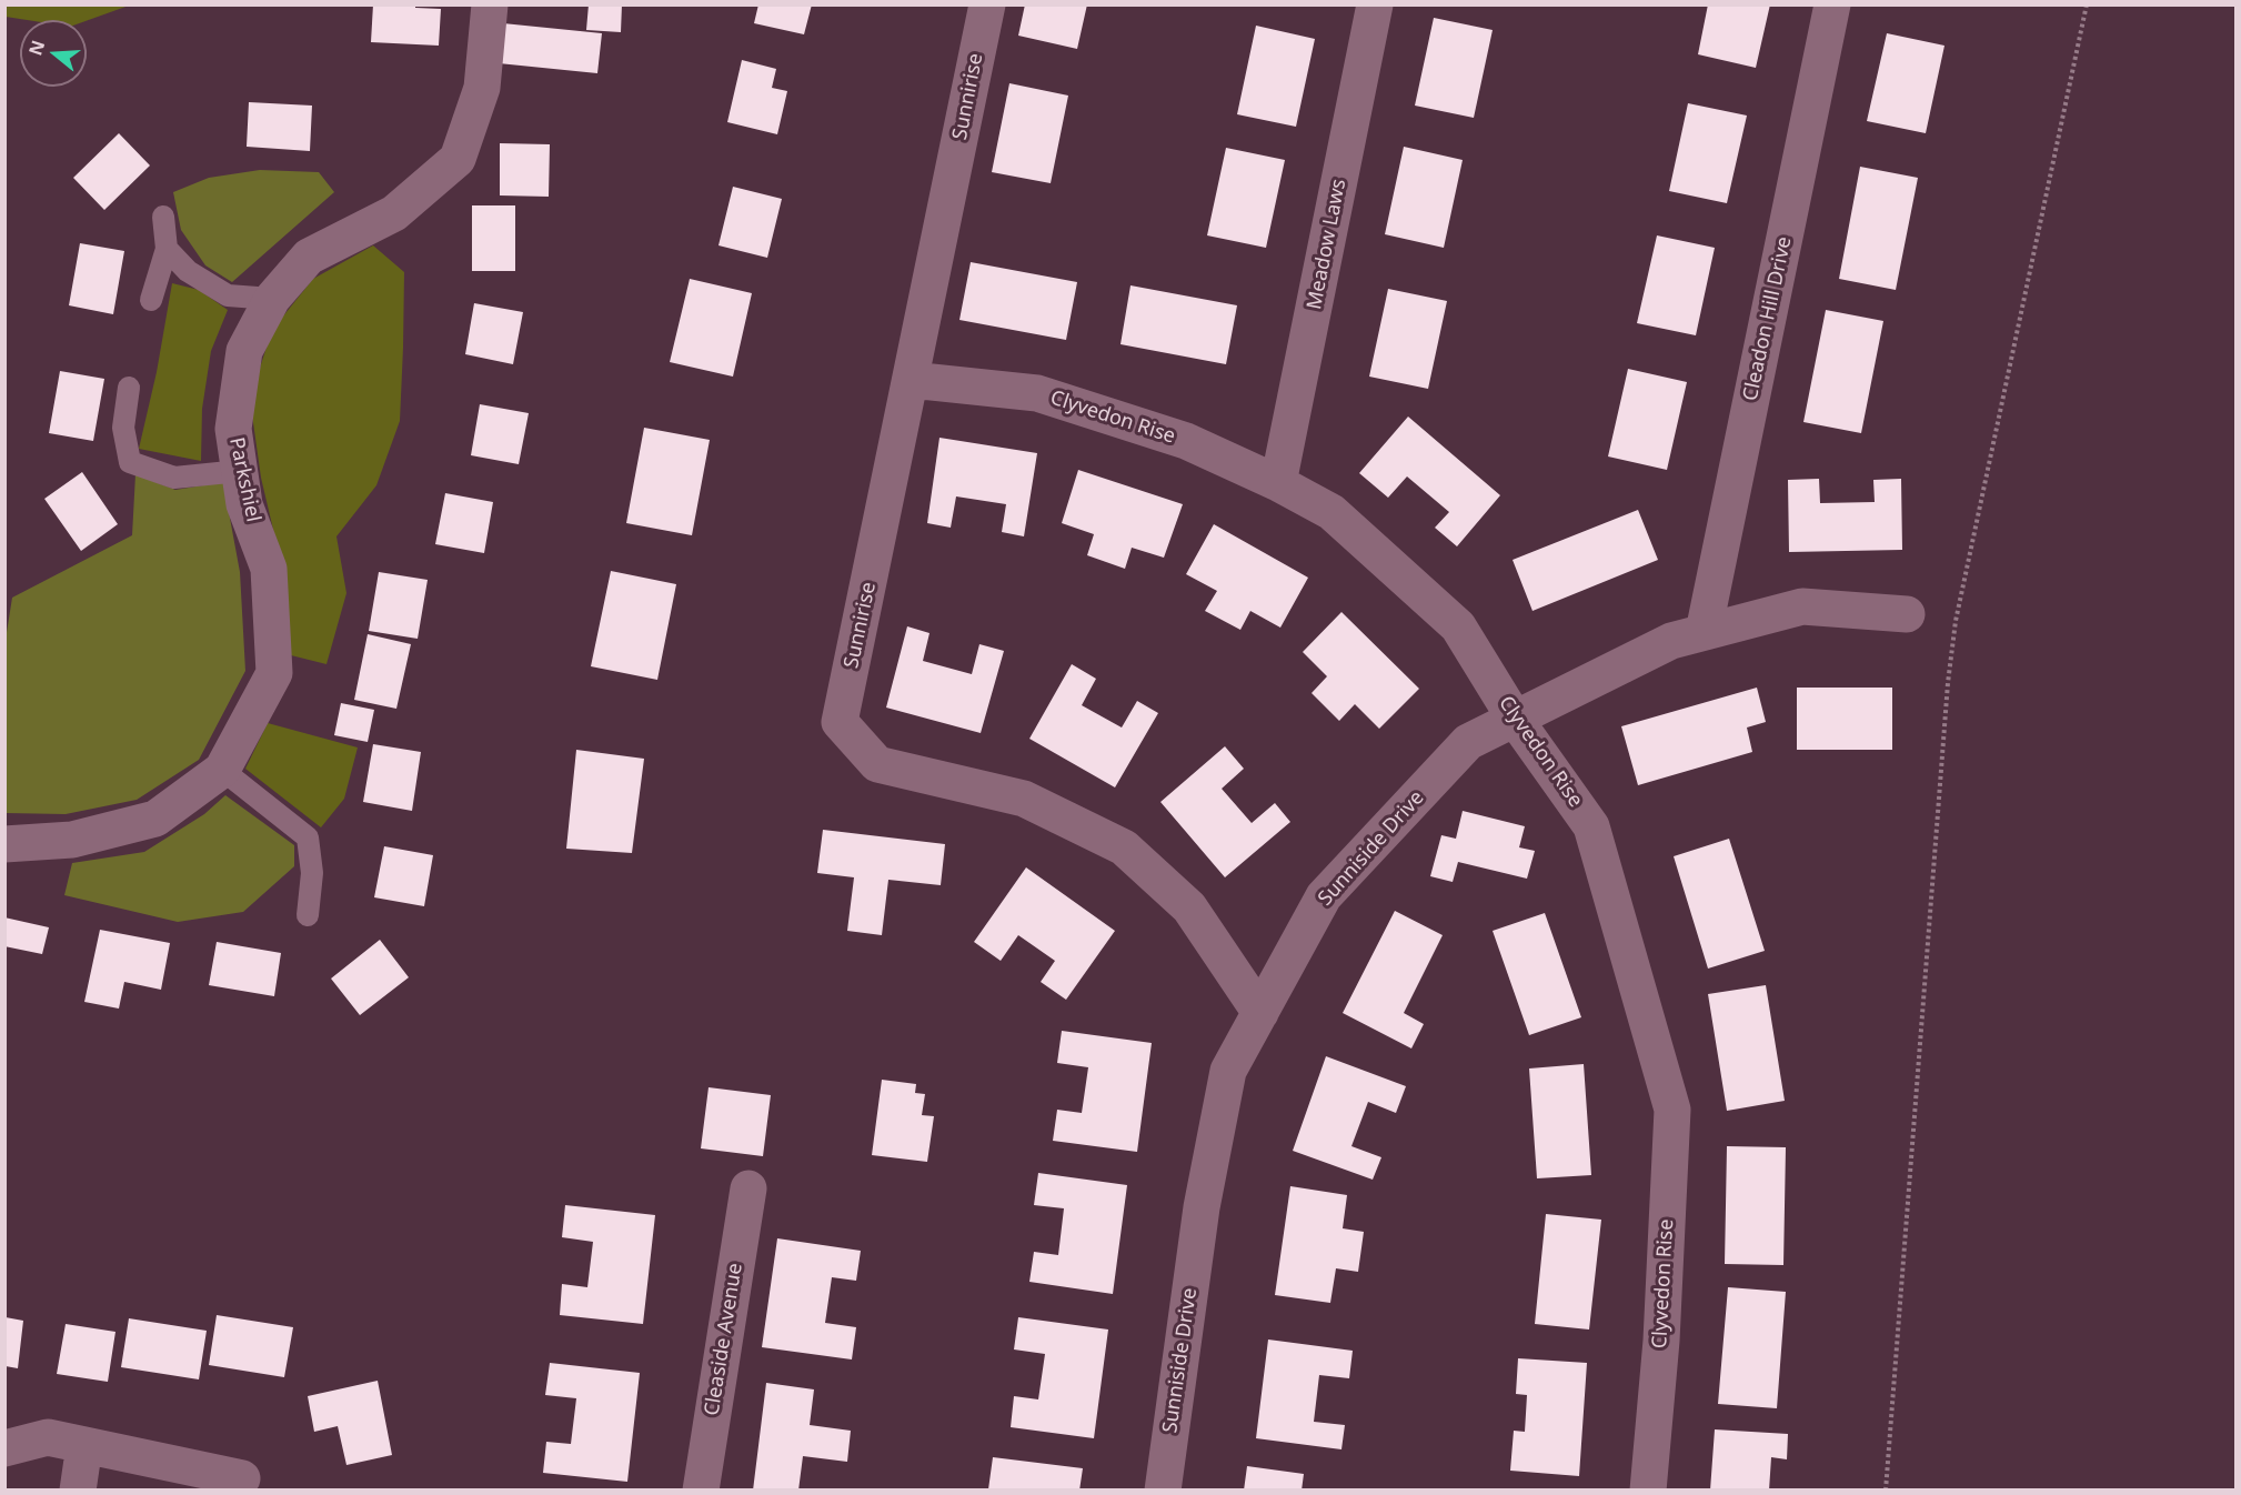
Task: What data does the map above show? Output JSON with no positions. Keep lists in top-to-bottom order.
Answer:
{
  "streets": {
    "street": [
      "Sunnirise",
      "Meadow Laws",
      "Cleadon Hill Drive",
      "Clyvedon Rise",
      "Parkshiel",
      "Sunniside Drive",
      "Cleaside Avenue"
    ]
  },
  "crossings": [
    ["Sunnirise", "Clyvedon Rise"],
    ["Sunnirise", "Sunniside Drive"],
    ["Meadow Laws", "Clyvedon Rise"],
    ["Cleadon Hill Drive", "Sunniside Drive"],
    ["Clyvedon Rise", "Sunniside Drive"]
  ],
  "north": "left"
}
